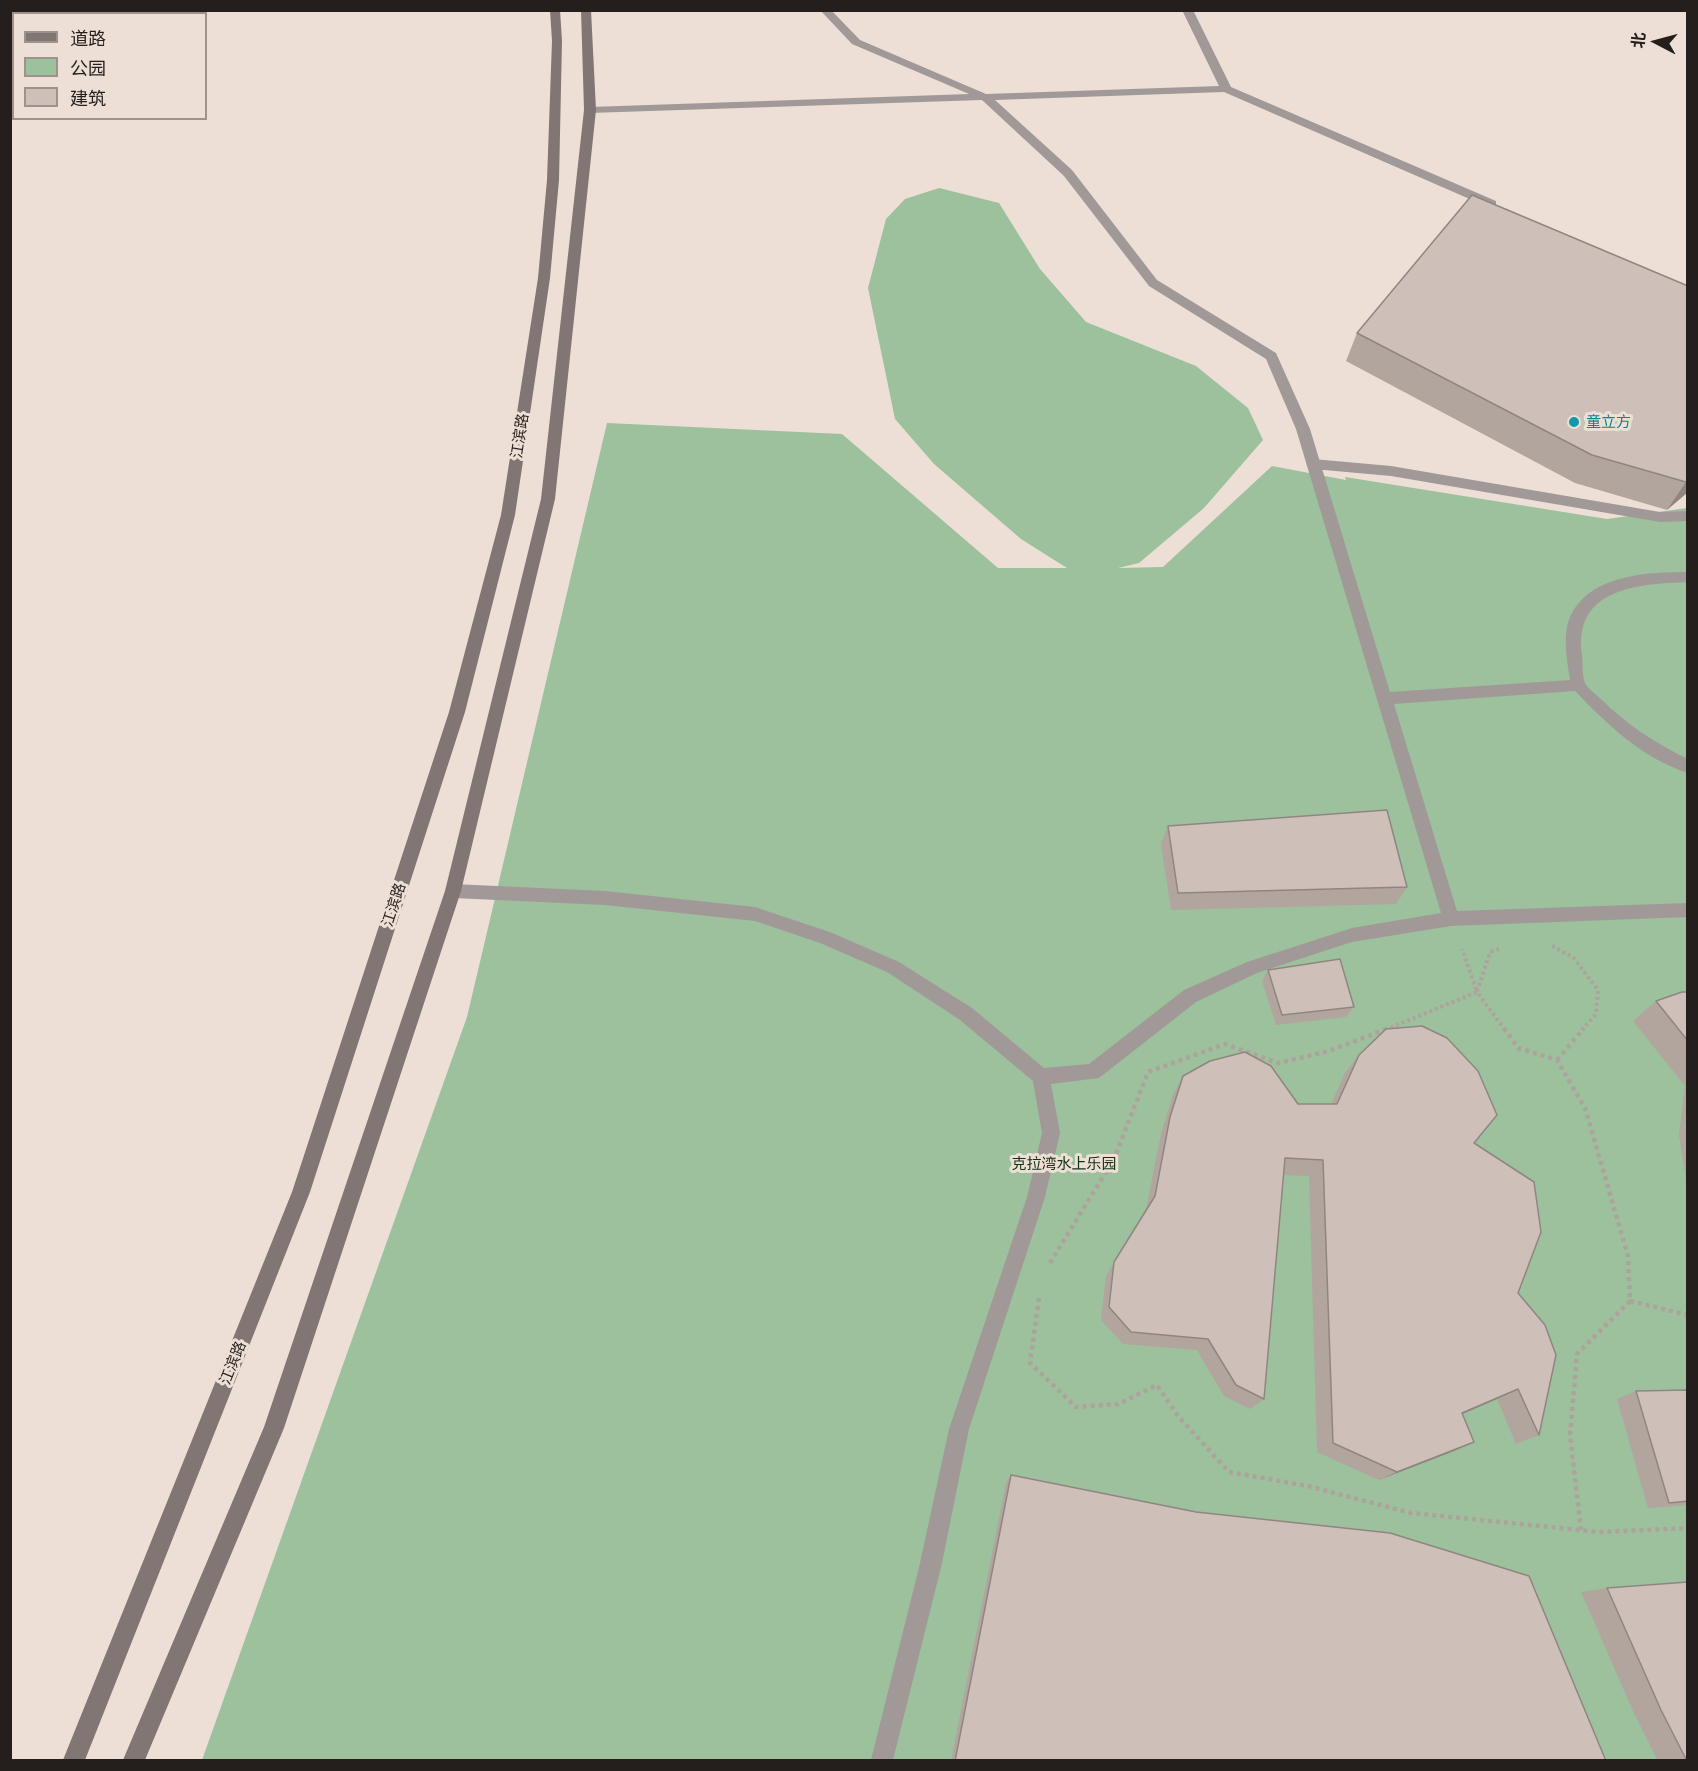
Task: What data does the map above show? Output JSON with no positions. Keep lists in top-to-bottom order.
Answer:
{
  "streets": {
    "main road": ["江滨路"]
  },
  "parks": ["克拉湾水上乐园"],
  "places": ["童立方"],
  "legend": ["道路", "公园", "建筑"],
  "north": "left"
}
